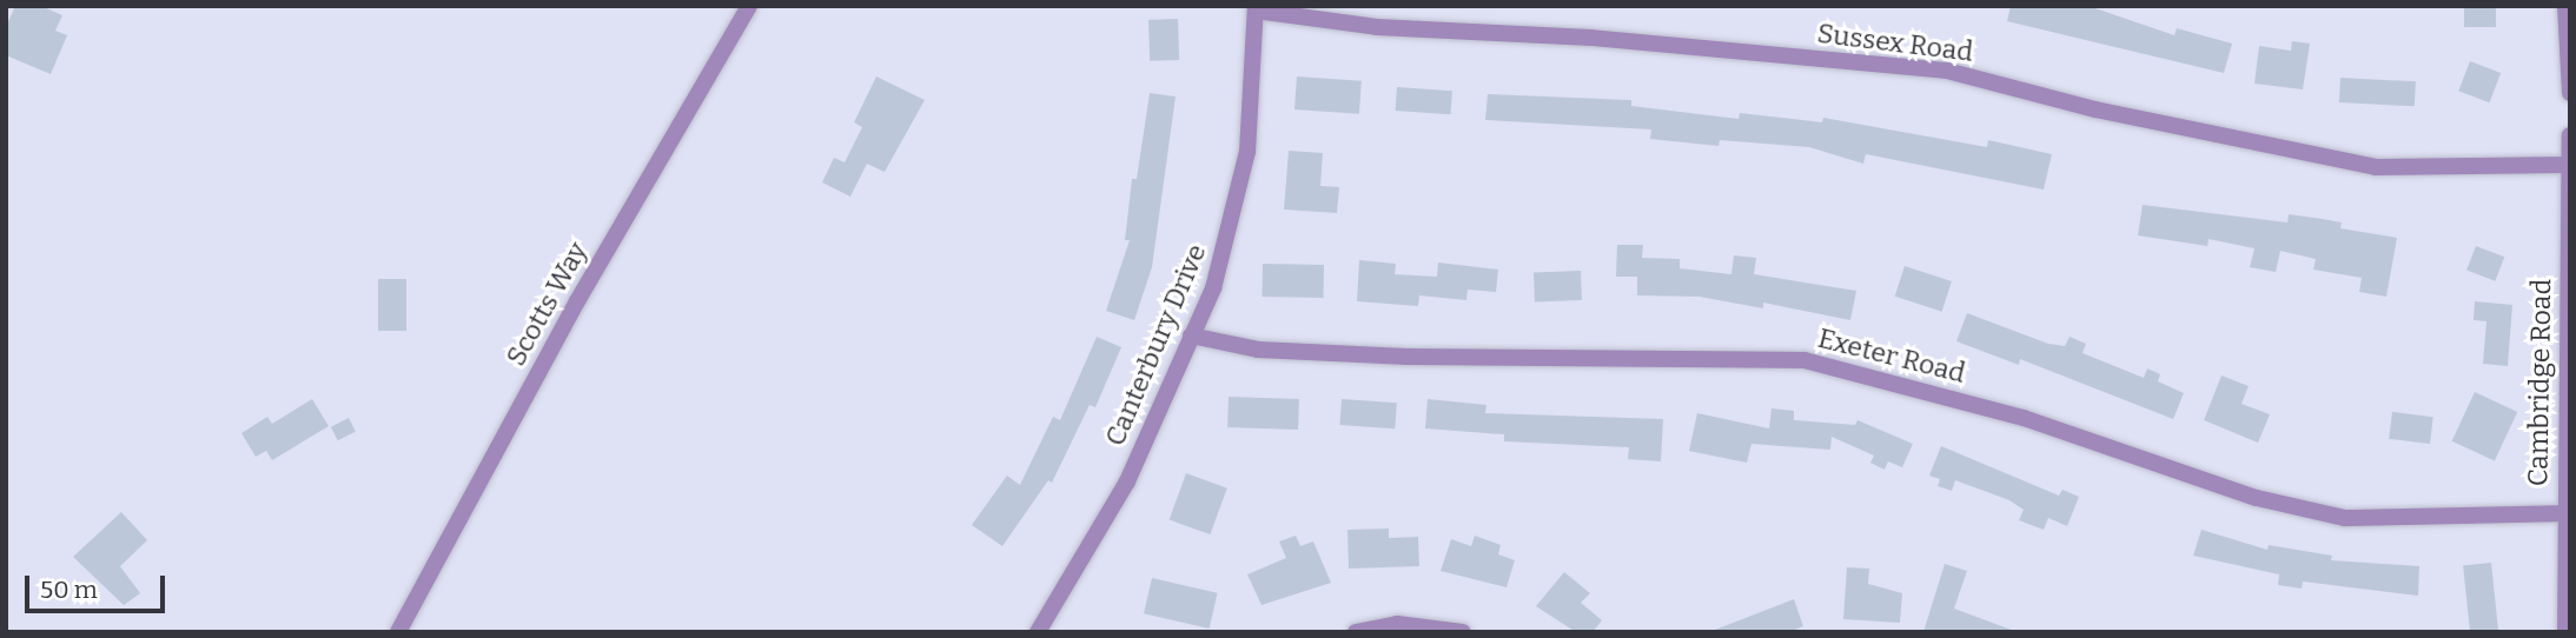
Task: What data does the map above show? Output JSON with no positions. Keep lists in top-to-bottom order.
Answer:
{
  "streets": {
    "street": [
      "Sussex Road",
      "Scotts Way",
      "Canterbury Drive",
      "Exeter Road",
      "Cambridge Road"
    ]
  },
  "crossings": [
    ["Sussex Road", "Canterbury Drive"],
    ["Sussex Road", "Cambridge Road"],
    ["Canterbury Drive", "Exeter Road"],
    ["Exeter Road", "Cambridge Road"]
  ],
  "scale_bar": "50 m"
}
